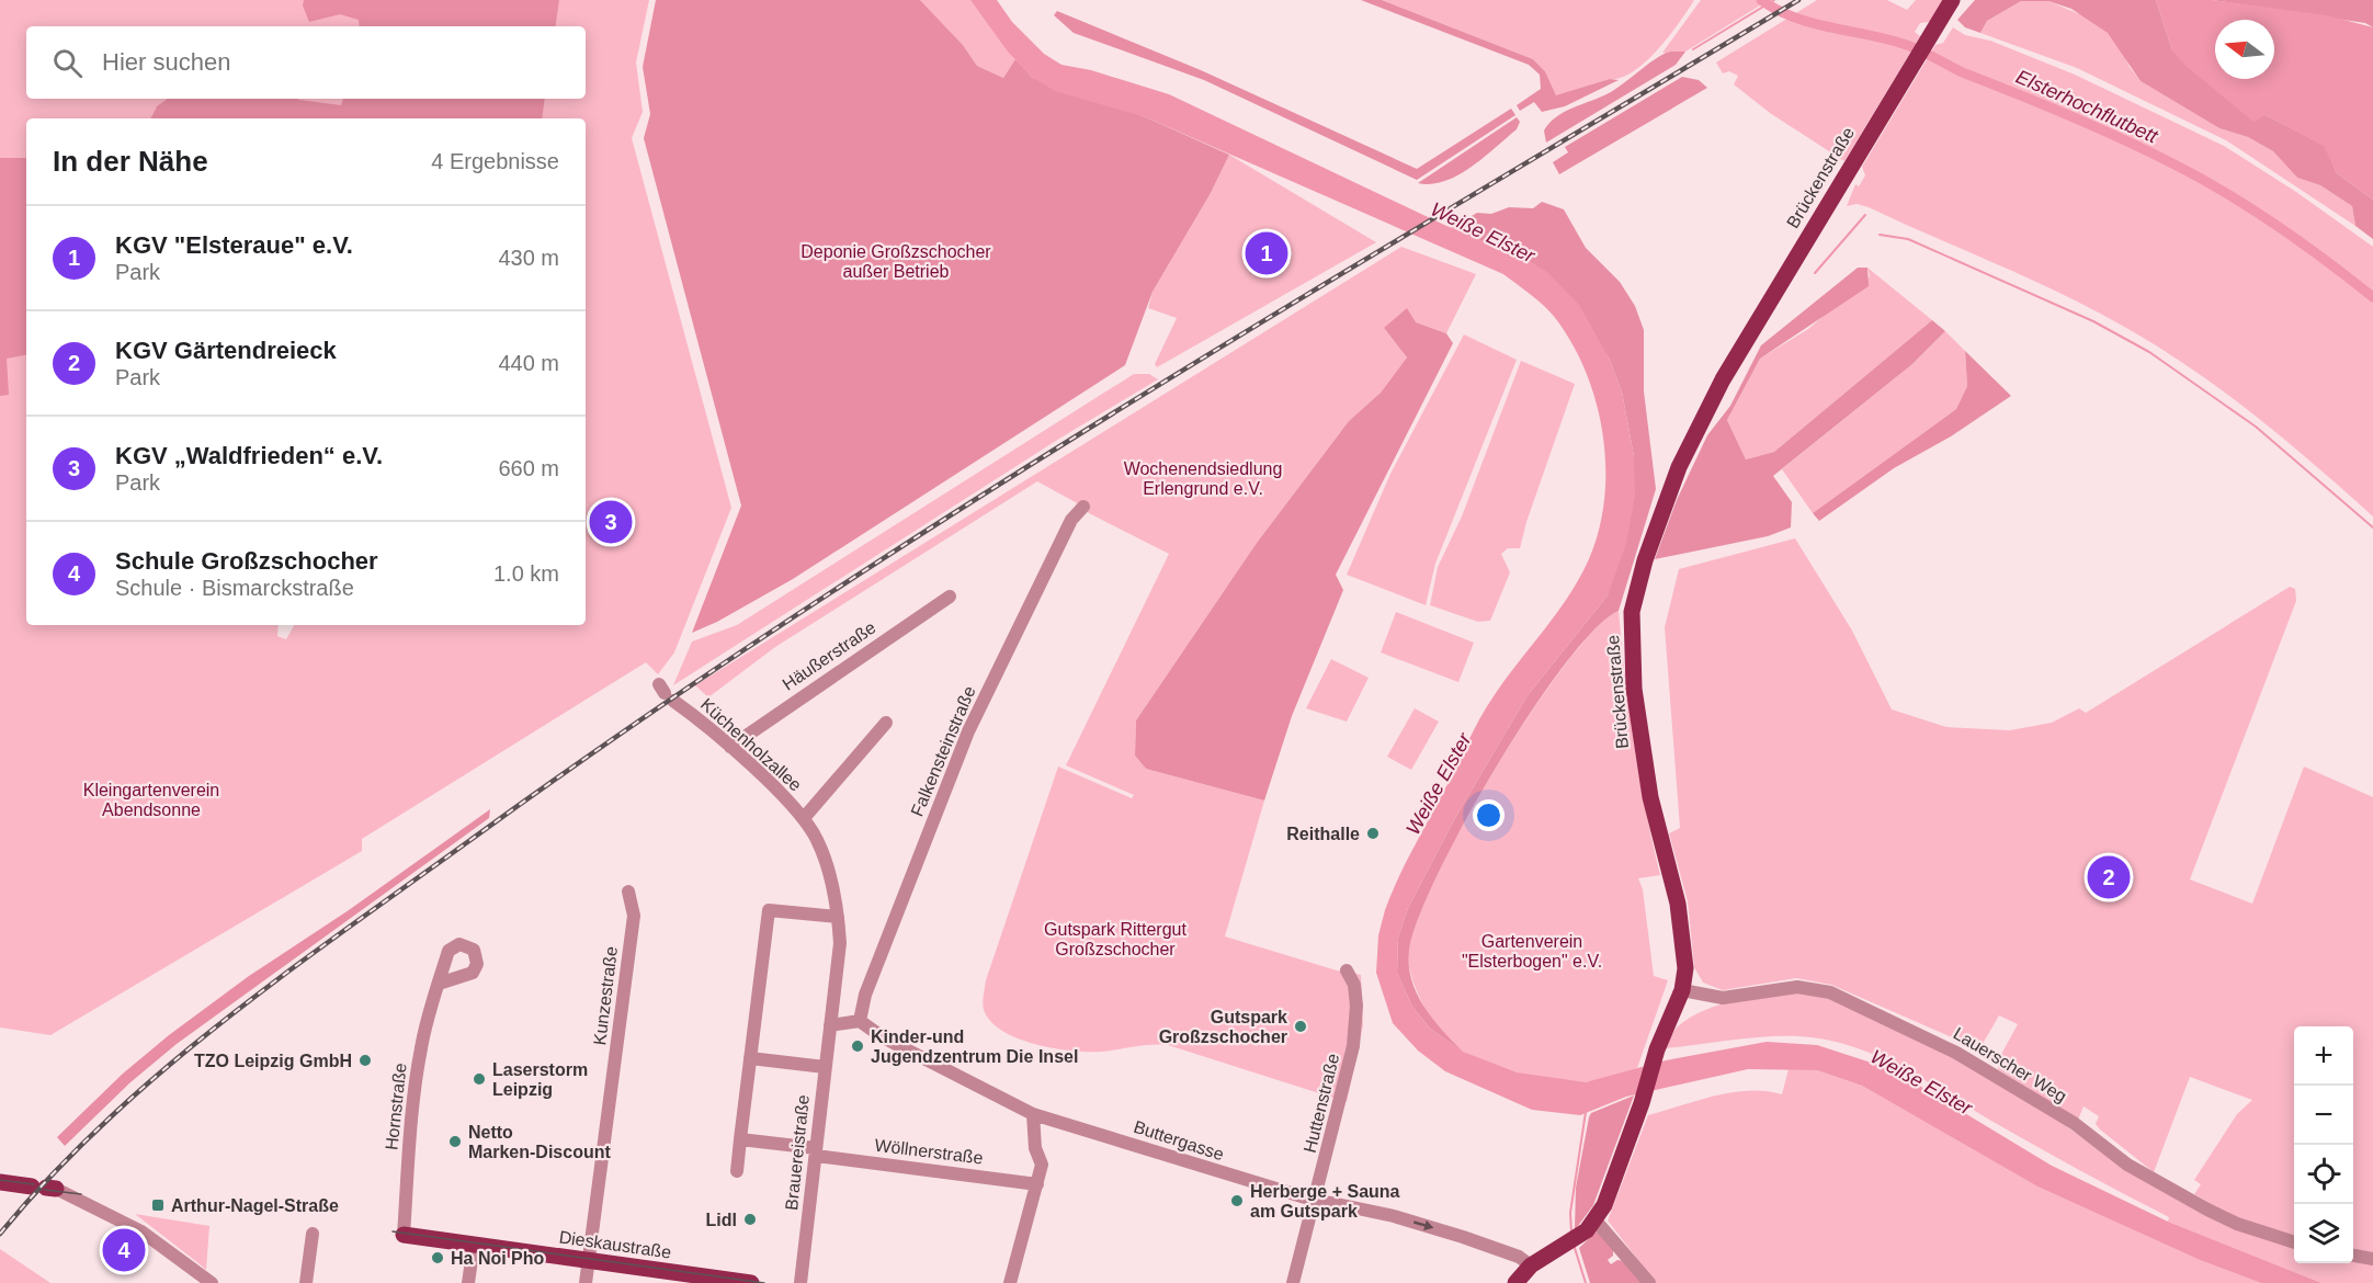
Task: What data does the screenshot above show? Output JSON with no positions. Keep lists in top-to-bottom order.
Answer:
{
  "streets": {
    "main road": ["Brückenstraße", "Dieskaustraße"],
    "street": [
      "Häußerstraße",
      "Küchenholzallee",
      "Falkensteinstraße",
      "Kunzestraße",
      "Lauerscher Weg",
      "Huttenstraße",
      "Hornstraße",
      "Buttergasse",
      "Wöllnerstraße",
      "Brauereistraße"
    ]
  },
  "crossings": [
    ["Brückenstraße", "Lauerscher Weg"],
    ["Brückenstraße", "Buttergasse"],
    ["Häußerstraße", "Küchenholzallee"],
    ["Küchenholzallee", "Brauereistraße"],
    ["Falkensteinstraße", "Buttergasse"],
    ["Kunzestraße", "Dieskaustraße"],
    ["Huttenstraße", "Buttergasse"],
    ["Hornstraße", "Dieskaustraße"],
    ["Wöllnerstraße", "Brauereistraße"]
  ],
  "water": ["Elsterhochflutbett", "Weiße Elster"],
  "parks": [
    "Deponie Großzschocher außer Betrieb",
    "Wochenendsiedlung Erlengrund e.V.",
    "Kleingartenverein Abendsonne",
    "Gutspark Rittergut Großzschocher",
    "Gartenverein \"Elsterbogen\" e.V."
  ],
  "places": {
    "other": [
      "Reithalle",
      "Gutspark Großzschocher",
      "Kinder-und Jugendzentrum Die Insel",
      "TZO Leipzig GmbH",
      "Laserstorm Leipzig",
      "Netto Marken-Discount",
      "Herberge + Sauna am Gutspark",
      "Lidl",
      "Ha Noi Pho"
    ],
    "transit": ["Arthur-Nagel-Straße"]
  },
  "north": "left",
  "page": {
    "search": "Hier suchen",
    "heading": ["In der Nähe", "4 Ergebnisse"],
    "list": [
      {
        "mark": "1",
        "name": "KGV \"Elsteraue\" e.V.",
        "note": "Park",
        "value": "430 m"
      },
      {
        "mark": "2",
        "name": "KGV Gärtendreieck",
        "note": "Park",
        "value": "440 m"
      },
      {
        "mark": "3",
        "name": "KGV „Waldfrieden“ e.V.",
        "note": "Park",
        "value": "660 m"
      },
      {
        "mark": "4",
        "name": "Schule Großzschocher",
        "note": "Schule · Bismarckstraße",
        "value": "1.0 km"
      }
    ],
    "pins": [
      "1",
      "3",
      "2",
      "4"
    ],
    "map_buttons": ["+", "−"]
  }
}
